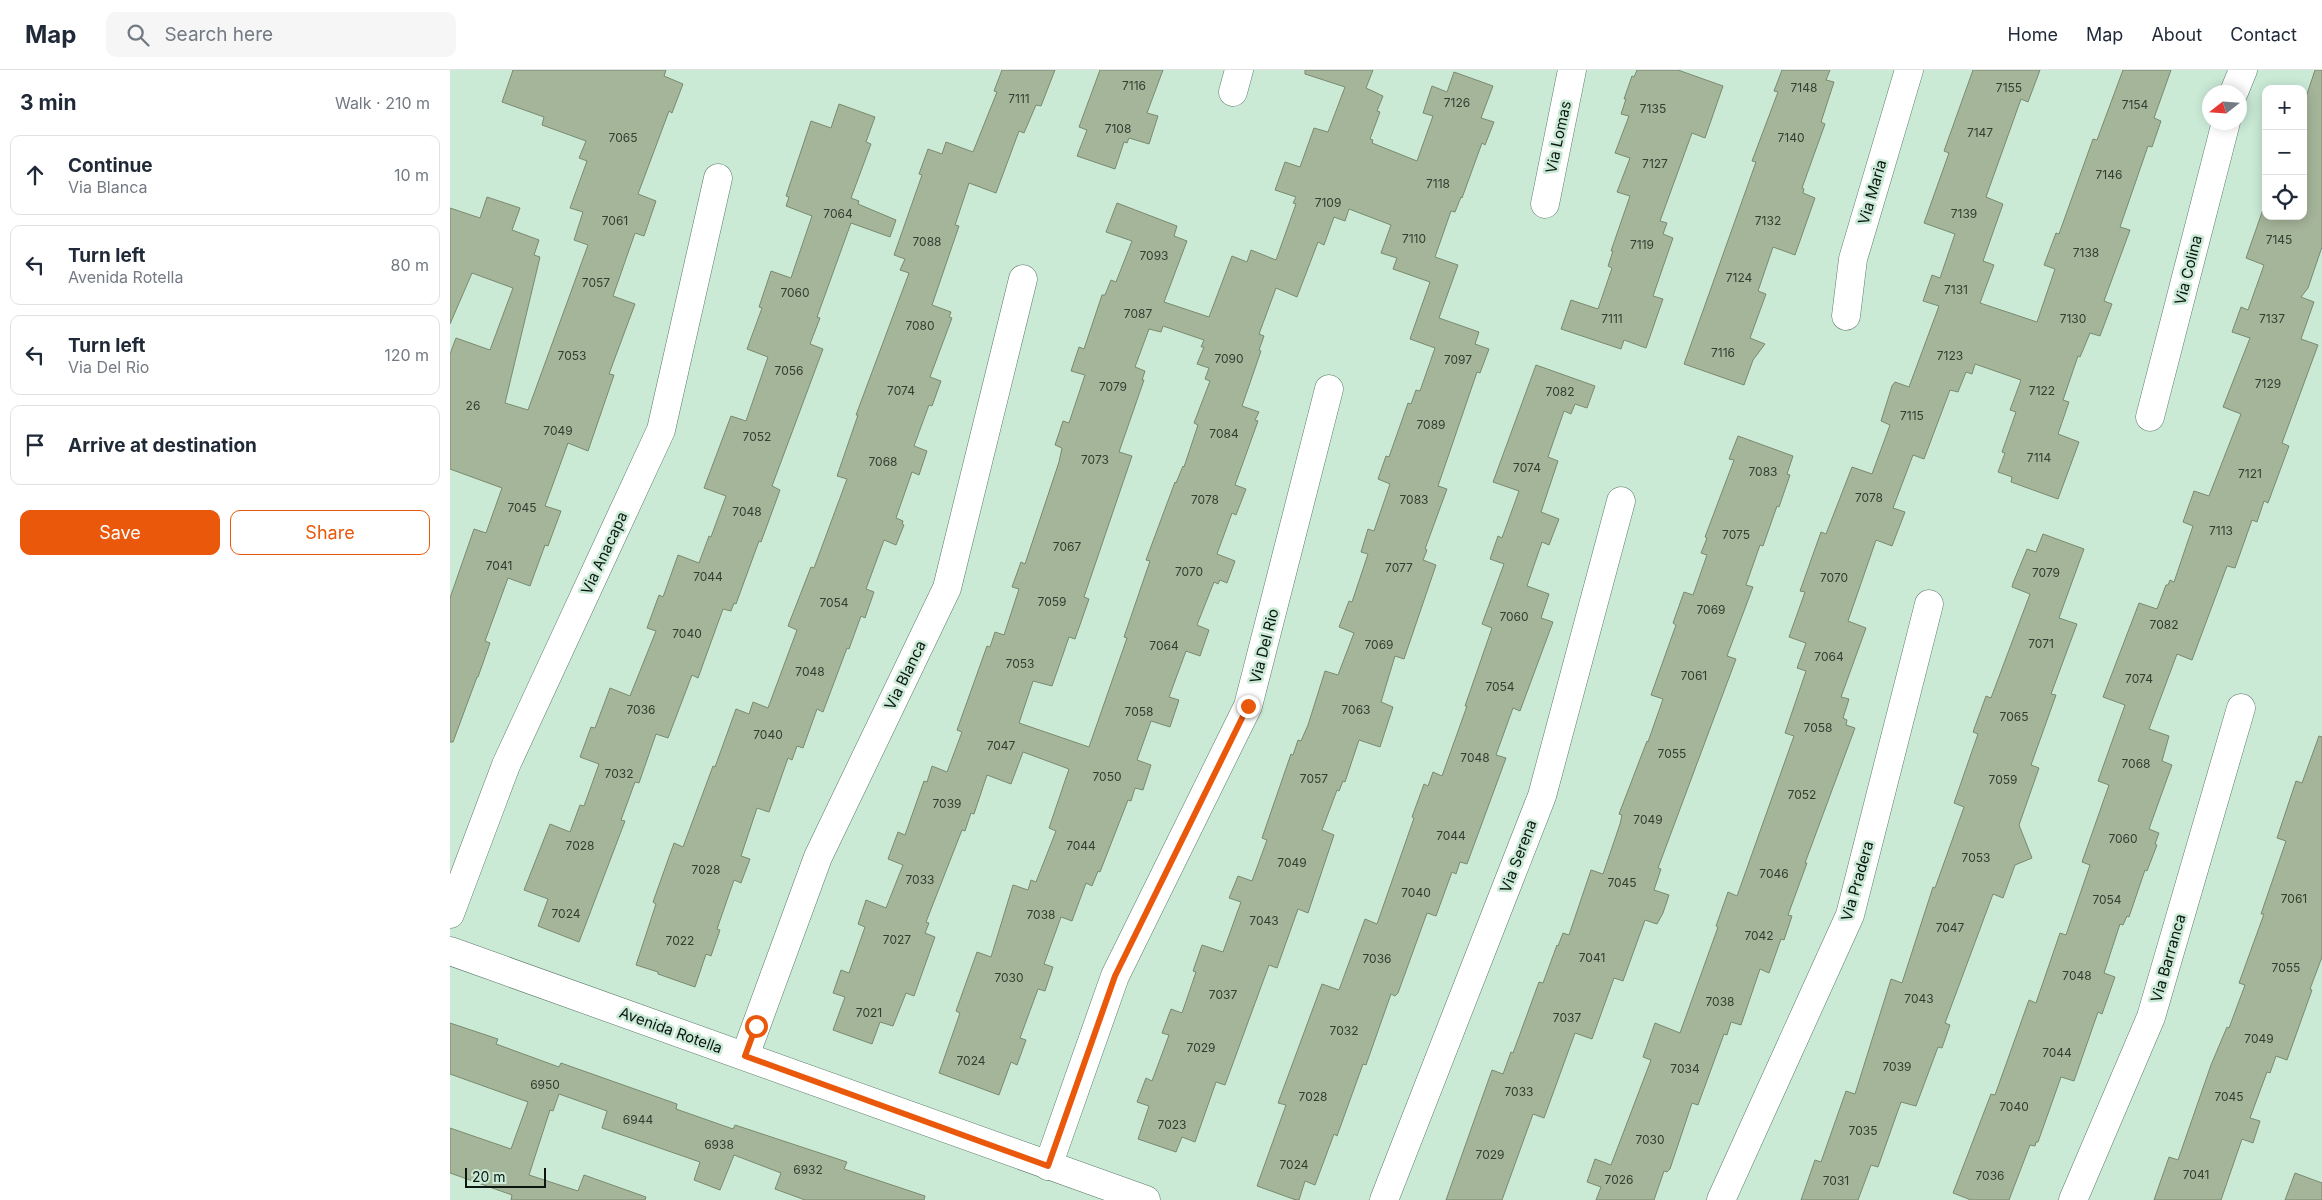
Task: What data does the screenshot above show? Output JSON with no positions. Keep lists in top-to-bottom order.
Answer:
{
  "streets": {
    "street": [
      "Via Lomas",
      "Via Maria",
      "Via Colina",
      "Via Anacapa",
      "Via Del Rio",
      "Via Blanca",
      "Via Serena",
      "Via Pradera",
      "Via Barranca",
      "Avenida Rotella"
    ]
  },
  "crossings": [
    ["Via Del Rio", "Avenida Rotella"],
    ["Via Blanca", "Avenida Rotella"]
  ],
  "house_numbers": [
    "7116",
    "7148",
    "7155",
    "7111",
    "7126",
    "7154",
    "7135",
    "7108",
    "7147",
    "7065",
    "7140",
    "7127",
    "7146",
    "7118",
    "7109",
    "7064",
    "7139",
    "7061",
    "7132",
    "7110",
    "7145",
    "7088",
    "7119",
    "7138",
    "7093",
    "7124",
    "7057",
    "7131",
    "7060",
    "7087",
    "7111",
    "7130",
    "7137",
    "7080",
    "7116",
    "7053",
    "7123",
    "7090",
    "7097",
    "7056",
    "7129",
    "7079",
    "7074",
    "7122",
    "7082",
    "26",
    "7115",
    "7089",
    "7049",
    "7084",
    "7052",
    "7114",
    "7073",
    "7068",
    "7074",
    "7083",
    "7121",
    "7078",
    "7078",
    "7083",
    "7045",
    "7048",
    "7113",
    "7075",
    "7067",
    "7041",
    "7077",
    "7070",
    "7079",
    "7044",
    "7070",
    "7059",
    "7054",
    "7069",
    "7060",
    "7082",
    "7040",
    "7071",
    "7069",
    "7064",
    "7064",
    "7053",
    "7048",
    "7061",
    "7074",
    "7054",
    "7036",
    "7063",
    "7058",
    "7065",
    "7058",
    "7040",
    "7047",
    "7055",
    "7048",
    "7068",
    "7032",
    "7050",
    "7057",
    "7059",
    "7052",
    "7039",
    "7049",
    "7044",
    "7060",
    "7028",
    "7044",
    "7053",
    "7049",
    "7028",
    "7046",
    "7033",
    "7045",
    "7040",
    "7061",
    "7054",
    "7024",
    "7038",
    "7043",
    "7047",
    "7042",
    "7027",
    "7022",
    "7041",
    "7036",
    "7055",
    "7048",
    "7030",
    "7037",
    "7043",
    "7038",
    "7021",
    "7037",
    "7032",
    "7049",
    "7029",
    "7044",
    "7024",
    "7039",
    "7034",
    "6950",
    "7033",
    "7028",
    "7045",
    "7040",
    "6944",
    "7023",
    "7035",
    "7030",
    "6938",
    "7029",
    "7024",
    "6932",
    "7041",
    "7036",
    "7026",
    "7031"
  ],
  "scale_bar": "20 m",
  "north": "left",
  "page": {
    "header": "Map",
    "search": "Search here",
    "nav": [
      "Home",
      "Map",
      "About",
      "Contact"
    ],
    "heading": ["3 min", "Walk · 210 m"],
    "map_buttons": ["+", "−"],
    "list": [
      ["Continue", "Via Blanca", "10 m"],
      ["Turn left", "Avenida Rotella", "80 m"],
      ["Turn left", "Via Del Rio", "120 m"],
      "Arrive at destination"
    ],
    "buttons": ["Save", "Share"],
    "scale": "20 m"
  }
}
